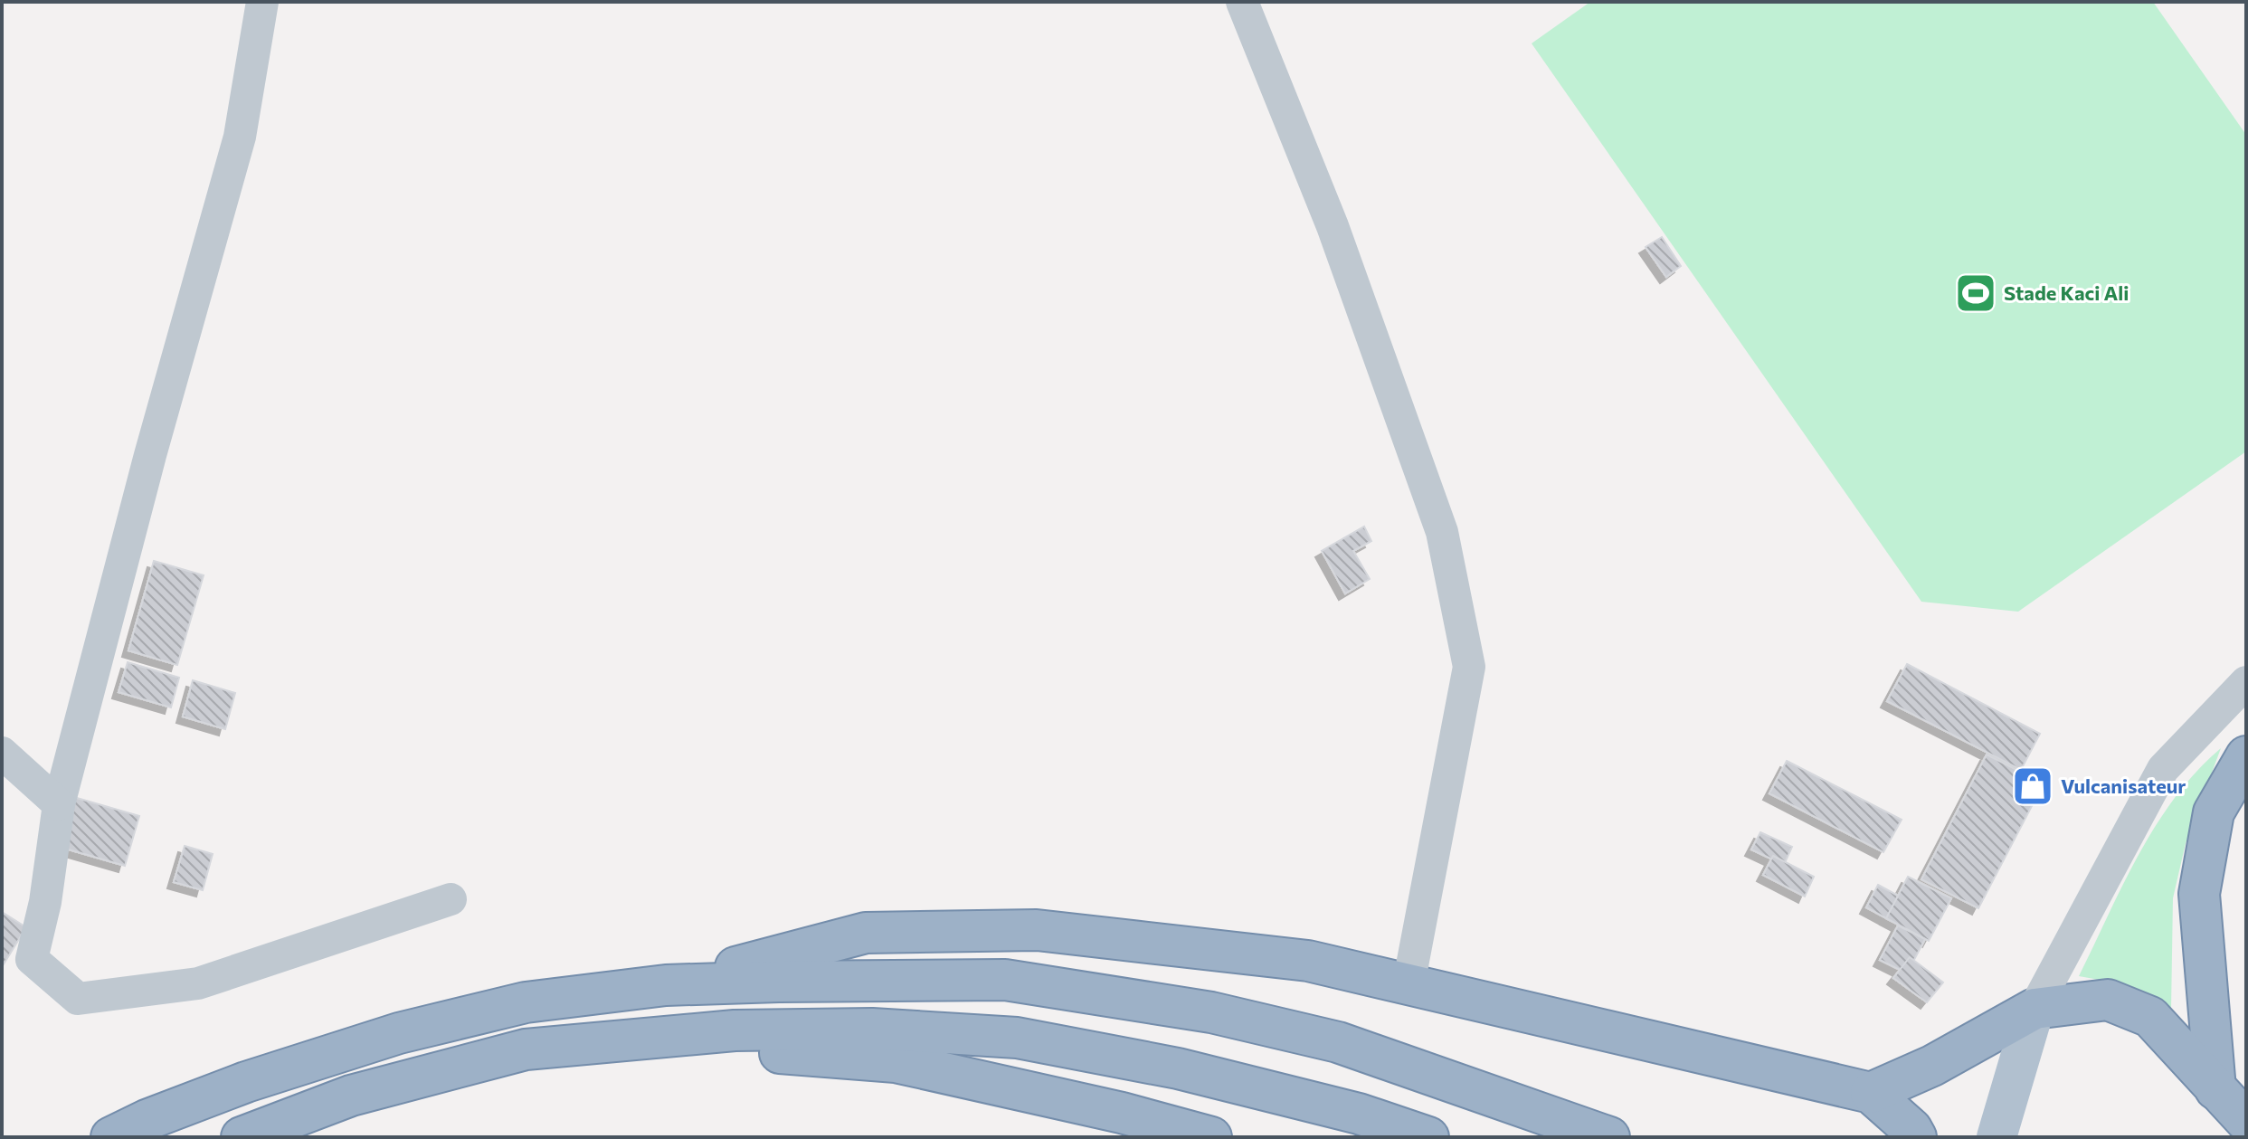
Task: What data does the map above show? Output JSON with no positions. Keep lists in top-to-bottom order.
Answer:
{
  "places": {
    "sports": ["Stade Kaci Ali"],
    "shop": ["Vulcanisateur"]
  }
}
